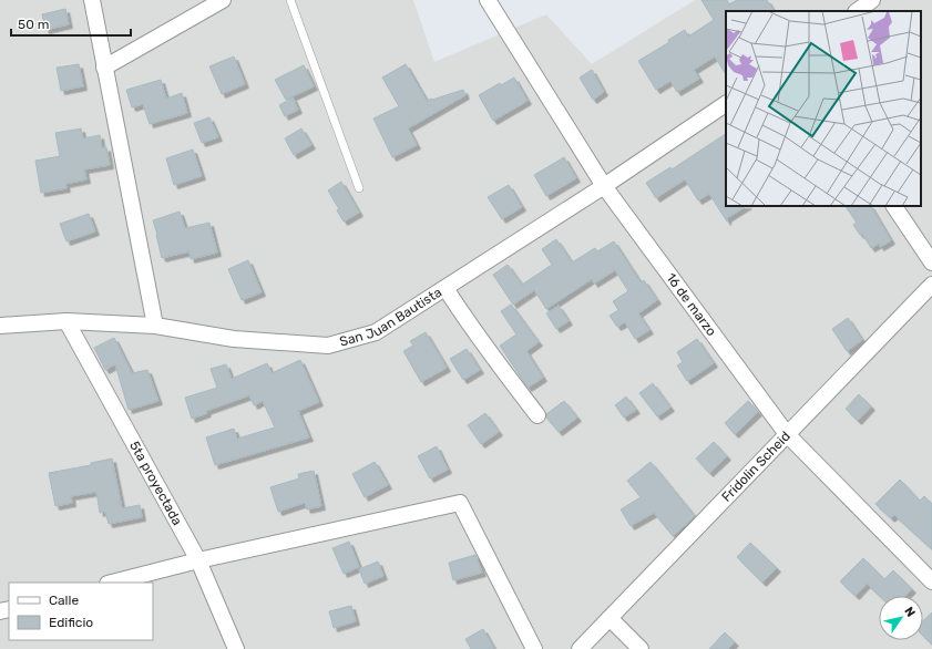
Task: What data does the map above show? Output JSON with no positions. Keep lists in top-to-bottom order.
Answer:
{
  "streets": {
    "street": [
      "16 de marzo",
      "San Juan Bautista",
      "Fridolin Scheid",
      "5ta proyectada"
    ]
  },
  "crossings": [
    ["16 de marzo", "San Juan Bautista"],
    ["16 de marzo", "Fridolin Scheid"],
    ["San Juan Bautista", "5ta proyectada"]
  ],
  "legend": ["Calle", "Edificio"],
  "scale_bar": "50 m",
  "north": "top right"
}
